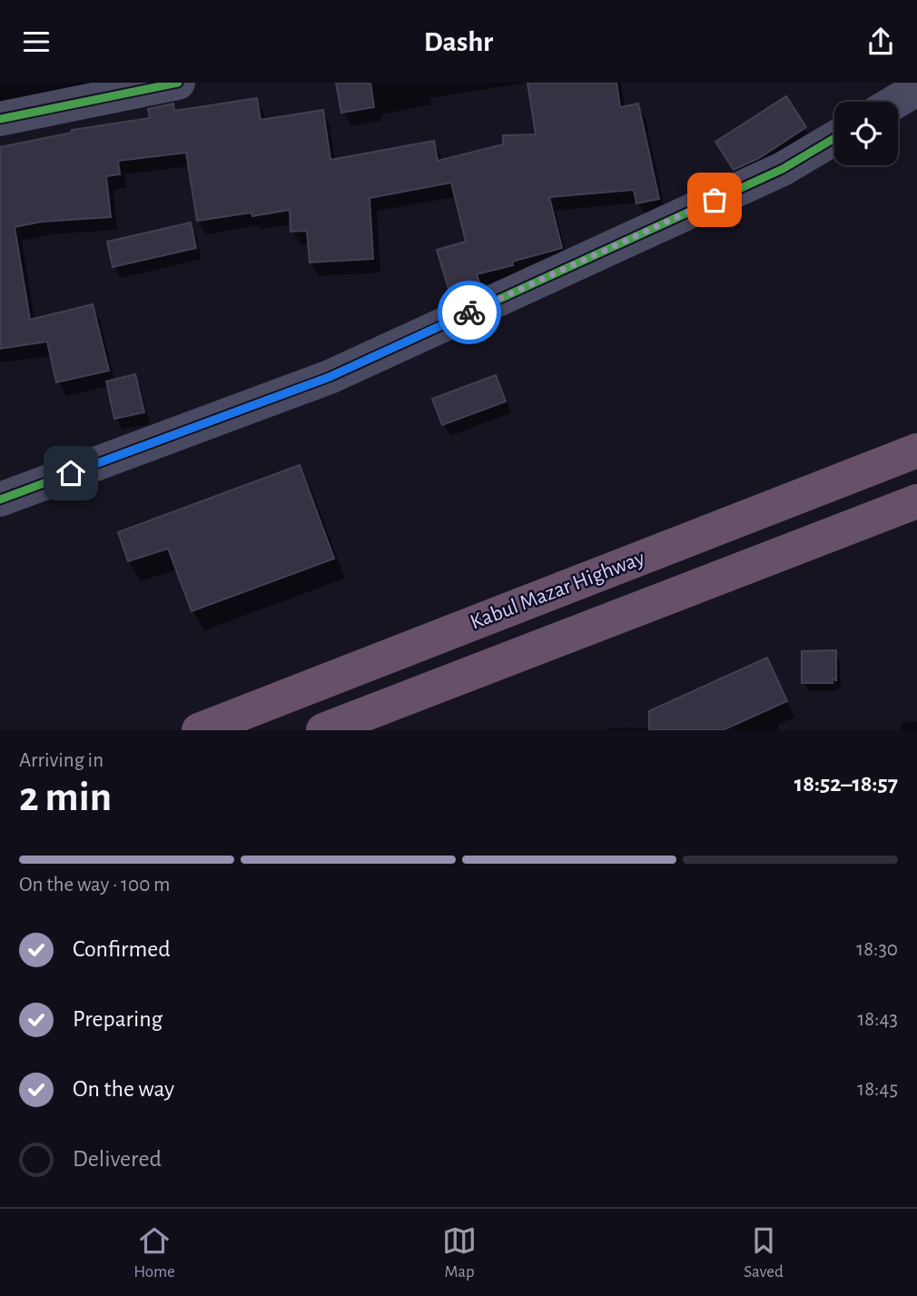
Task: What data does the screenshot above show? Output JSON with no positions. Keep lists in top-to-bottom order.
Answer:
{
  "streets": {
    "highway": ["Kabul Mazar Highway"]
  },
  "page": {
    "header": "Dashr",
    "heading": ["2 min", "Arriving in", "18:52–18:57"],
    "bar": "On the way · 100 m",
    "list": [
      ["Confirmed", "18:30"],
      ["Preparing", "18:43"],
      ["On the way", "18:45"],
      "Delivered"
    ],
    "tabs": ["Home", "Map", "Saved"]
  }
}
